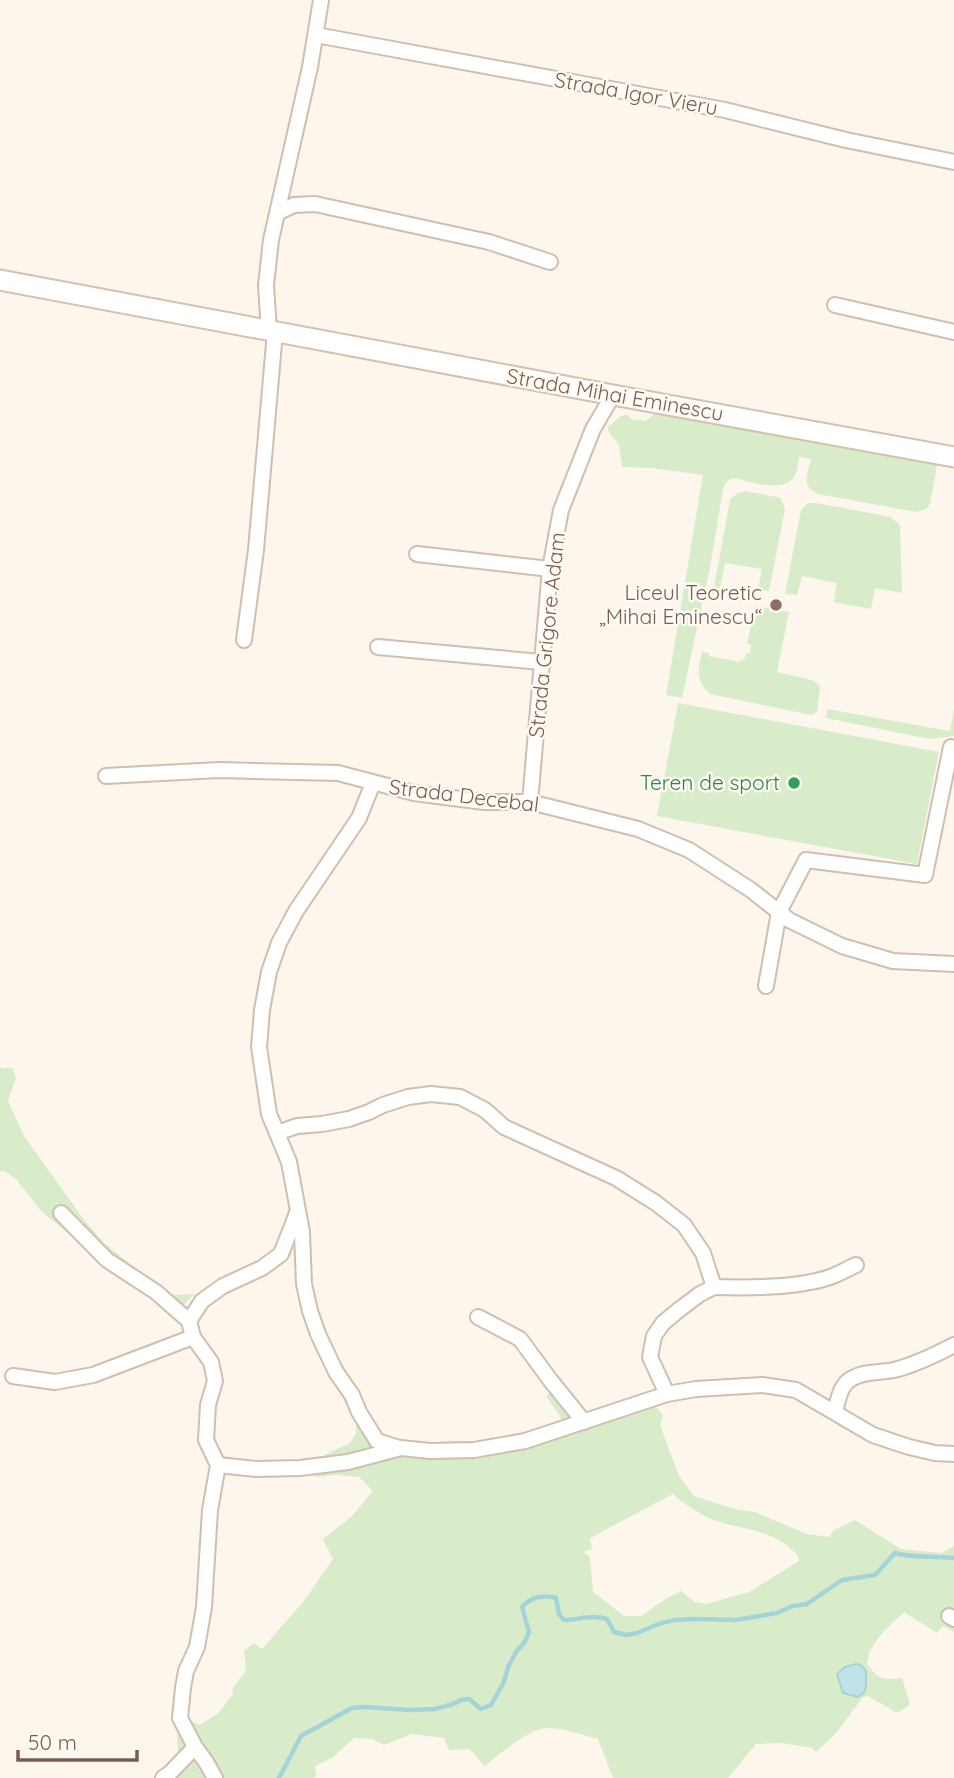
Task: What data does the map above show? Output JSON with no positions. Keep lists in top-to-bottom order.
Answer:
{
  "streets": {
    "main road": ["Strada Mihai Eminescu"],
    "street": ["Strada Igor Vieru", "Strada Grigore Adam", "Strada Decebal"]
  },
  "crossings": [
    ["Strada Mihai Eminescu", "Strada Grigore Adam"],
    ["Strada Grigore Adam", "Strada Decebal"]
  ],
  "places": ["Liceul Teoretic „Mihai Eminescu“", "Teren de sport"],
  "scale_bar": "50 m"
}
